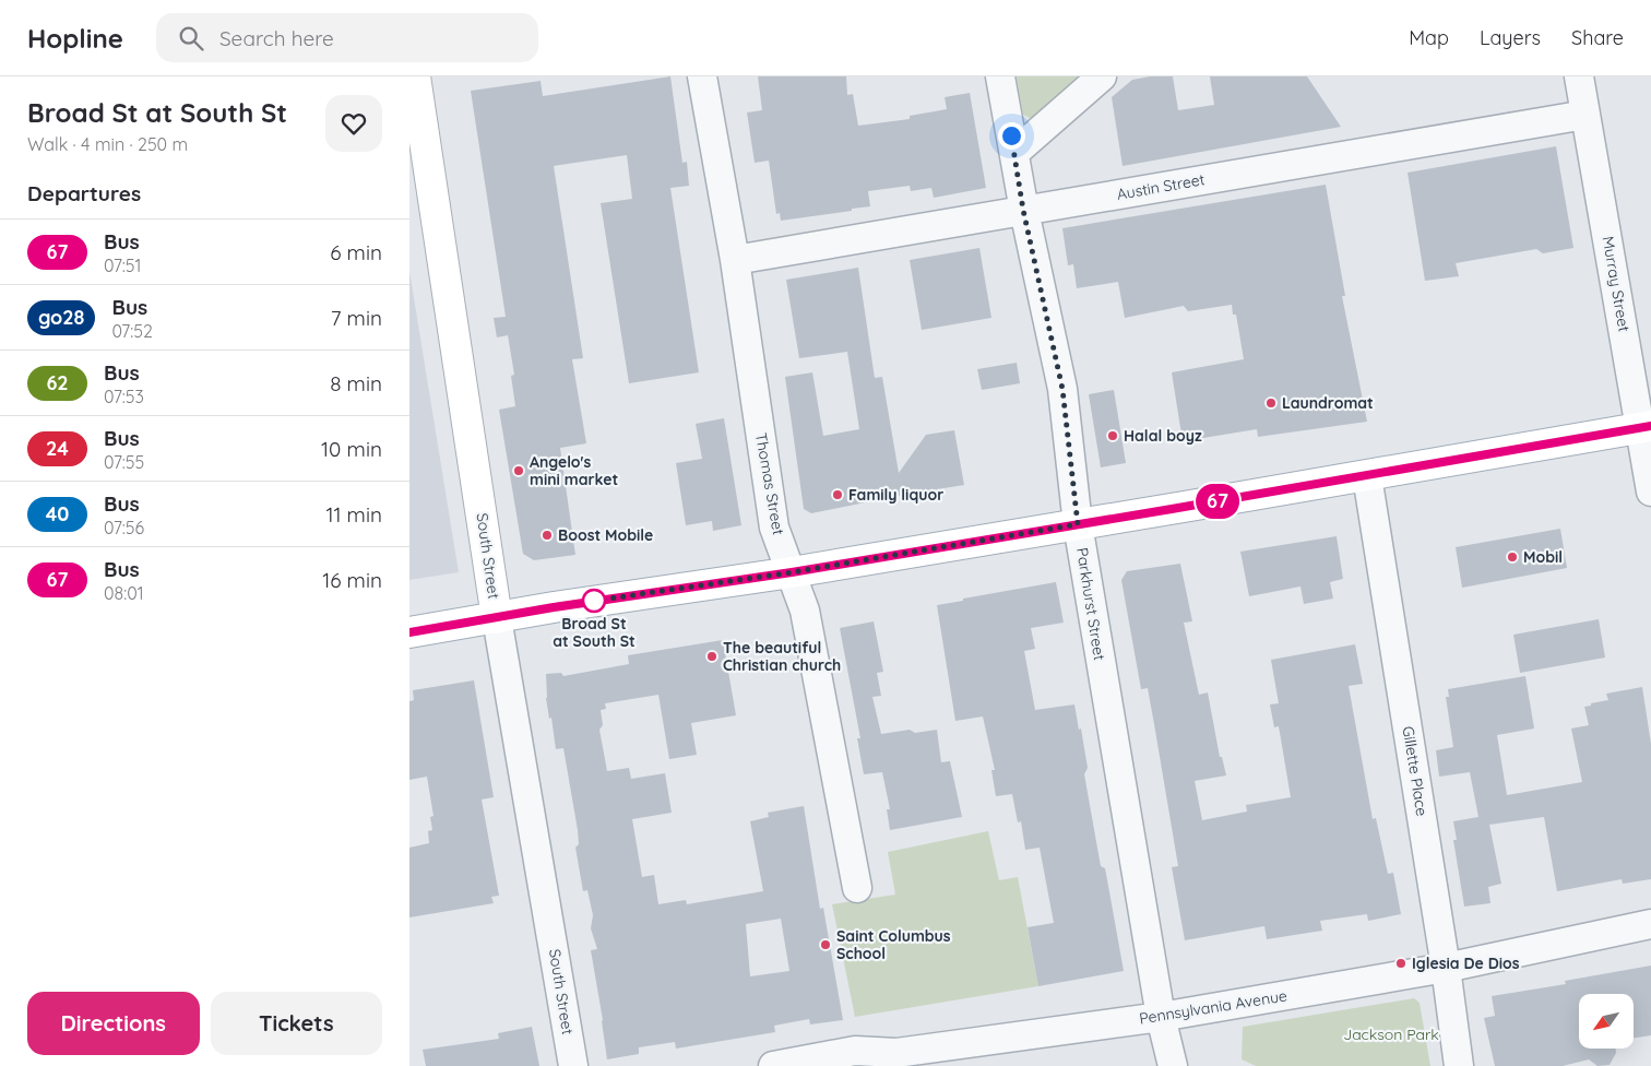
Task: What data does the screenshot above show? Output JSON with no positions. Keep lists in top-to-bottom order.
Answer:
{
  "streets": {
    "main road": ["South Street"],
    "street": [
      "Austin Street",
      "Murray Street",
      "Thomas Street",
      "Parkhurst Street",
      "Gillette Place",
      "Pennsylvania Avenue"
    ]
  },
  "crossings": [
    ["Austin Street", "Murray Street"],
    ["Austin Street", "Thomas Street"],
    ["Austin Street", "Parkhurst Street"],
    ["Parkhurst Street", "Pennsylvania Avenue"],
    ["Gillette Place", "Pennsylvania Avenue"]
  ],
  "parks": ["Jackson Park"],
  "places": [
    "Laundromat",
    "Halal boyz",
    "Angelo's mini market",
    "Family liquor",
    "Boost Mobile",
    "Mobil",
    "Broad St at South St",
    "The beautiful Christian church",
    "Saint Columbus School",
    "Iglesia De Dios"
  ],
  "lines": ["bus line 67"],
  "north": "bottom left",
  "page": {
    "header": "Hopline",
    "search": "Search here",
    "nav": ["Map", "Layers", "Share"],
    "heading": [
      ["Broad St at South St", "Walk · 4 min · 250 m"],
      "Departures"
    ],
    "on_map": "67",
    "list": [
      {
        "mark": "67",
        "name": "Bus",
        "note": "07:51",
        "value": "6 min"
      },
      {
        "mark": "go28",
        "name": "Bus",
        "note": "07:52",
        "value": "7 min"
      },
      {
        "mark": "62",
        "name": "Bus",
        "note": "07:53",
        "value": "8 min"
      },
      {
        "mark": "24",
        "name": "Bus",
        "note": "07:55",
        "value": "10 min"
      },
      {
        "mark": "40",
        "name": "Bus",
        "note": "07:56",
        "value": "11 min"
      },
      {
        "mark": "67",
        "name": "Bus",
        "note": "08:01",
        "value": "16 min"
      }
    ],
    "buttons": ["Directions", "Tickets"]
  }
}
